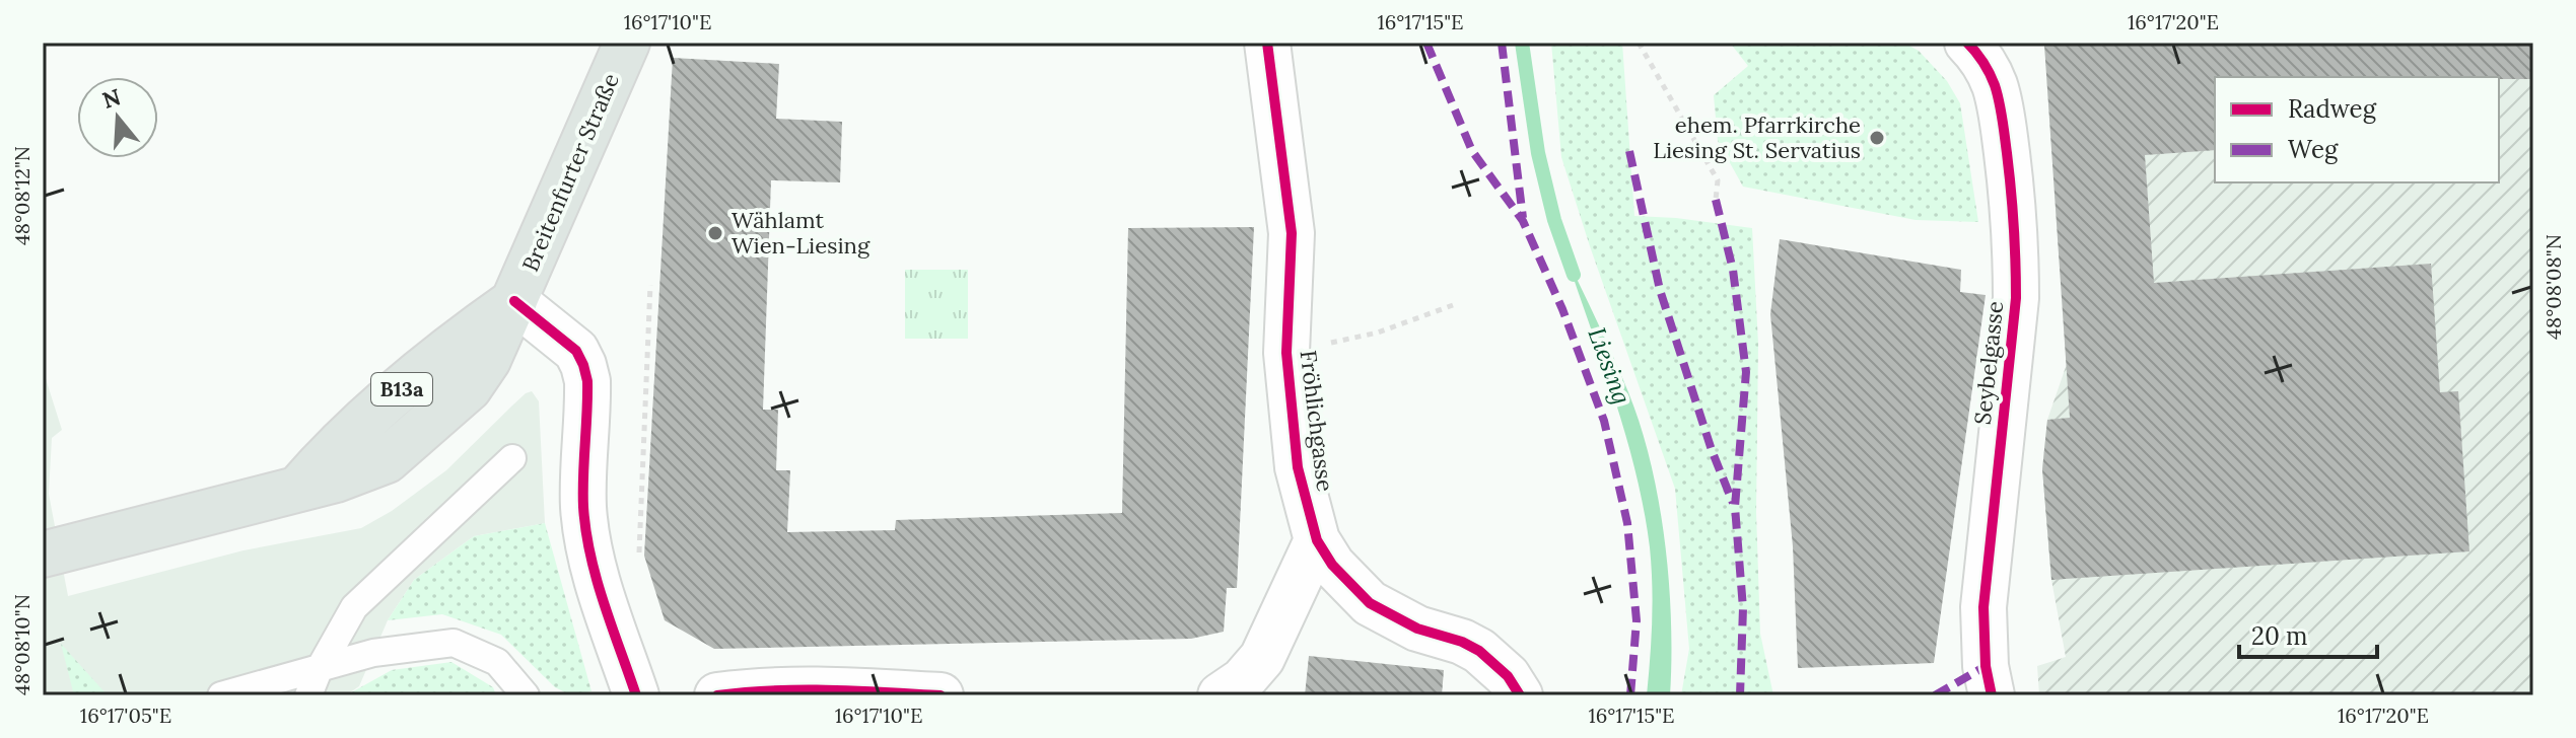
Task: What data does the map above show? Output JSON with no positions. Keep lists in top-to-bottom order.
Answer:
{
  "streets": {
    "main road": ["Breitenfurter Straße", "B13a"],
    "street": ["Seybelgasse", "Fröhlichgasse"]
  },
  "crossings": [
    ["Breitenfurter Straße", "B13a"]
  ],
  "water": ["Liesing"],
  "places": ["ehem. Pfarrkirche Liesing St. Servatius", "Wählamt Wien-Liesing"],
  "legend": ["Radweg", "Weg"],
  "scale_bar": "20 m",
  "north": "top",
  "coordinates": [
    "16°17'10\"E",
    "16°17'15\"E",
    "16°17'20\"E",
    "48°08'12\"N",
    "48°08'08\"N",
    "48°08'10\"N",
    "16°17'05\"E"
  ]
}
